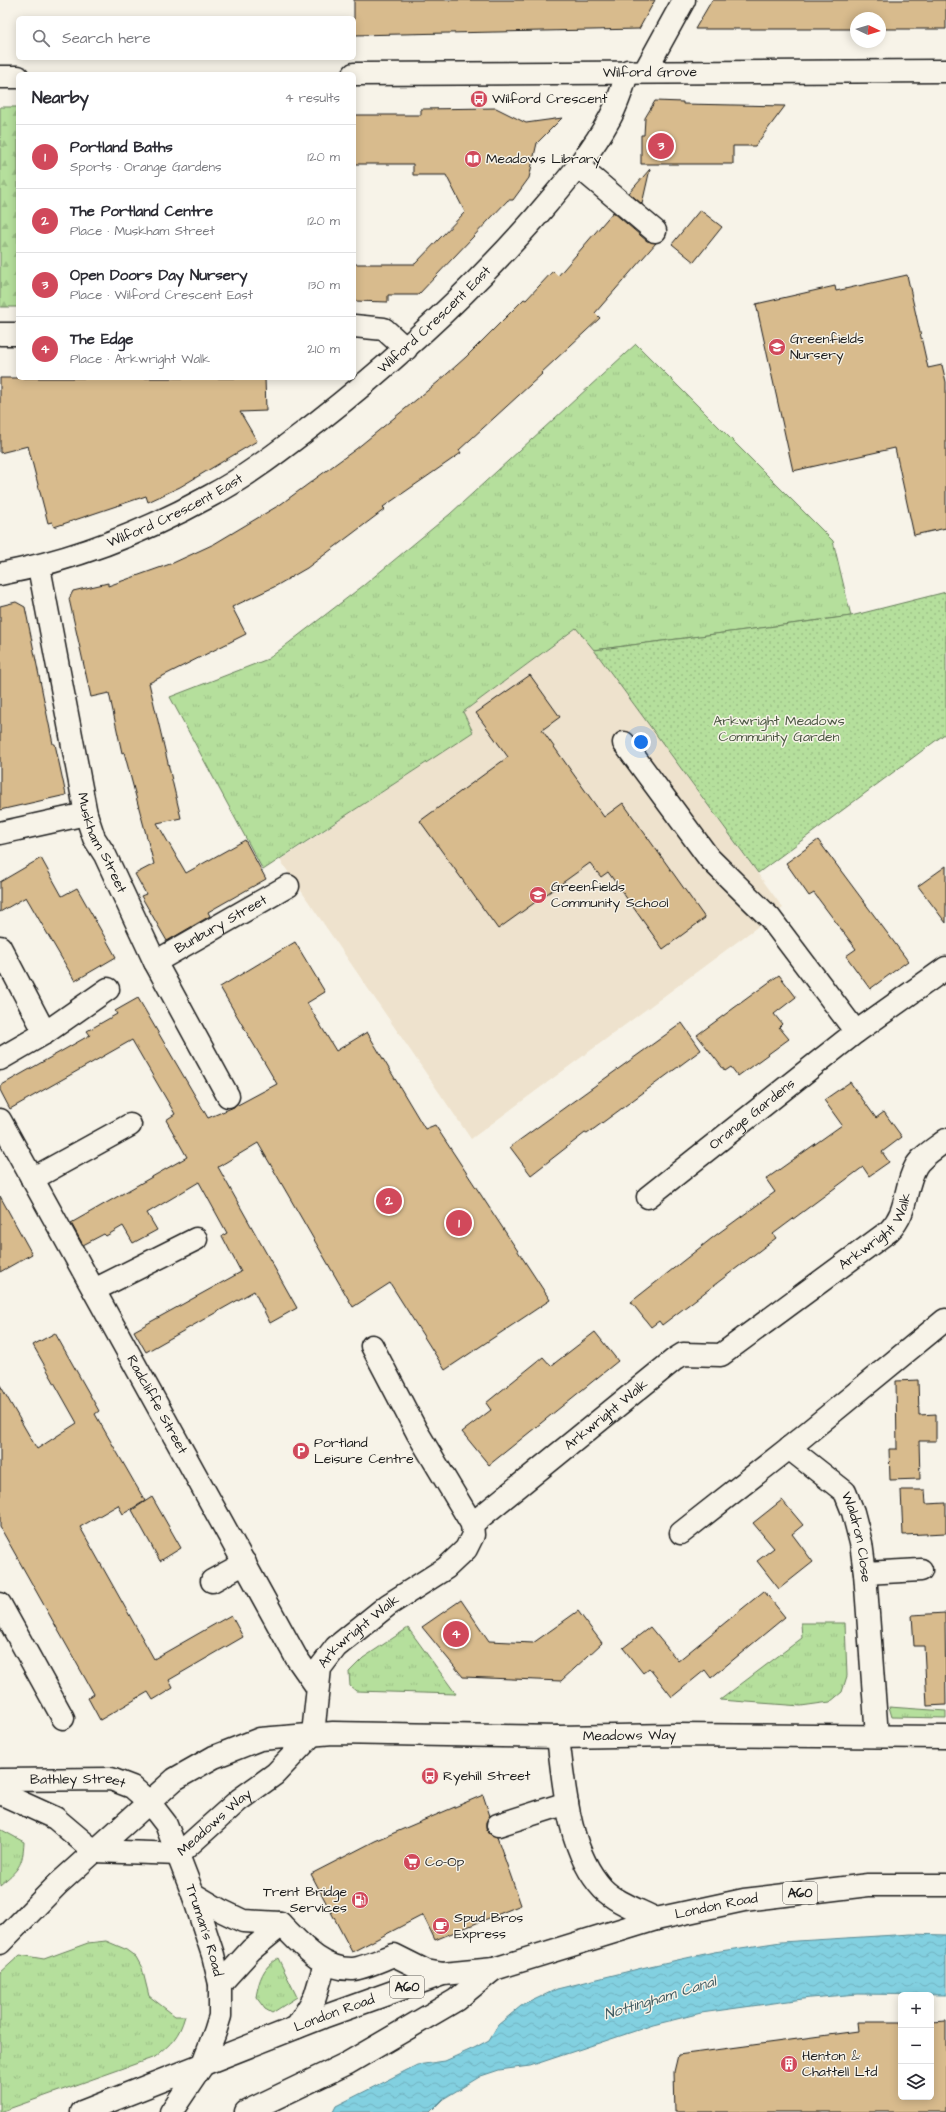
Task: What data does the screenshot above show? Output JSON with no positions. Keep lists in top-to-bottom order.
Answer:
{
  "streets": {
    "street": [
      "Wilford Grove",
      "Wilford Crescent East",
      "Muskham Street",
      "Bunbury Street",
      "Orange Gardens",
      "Arkwright Walk",
      "Radcliffe Street",
      "Waldron Close",
      "Meadows Way",
      "Bathley Street",
      "A60",
      "London Road",
      "Truman's Road"
    ]
  },
  "crossings": [
    ["Wilford Grove", "Wilford Crescent East"],
    ["Wilford Crescent East", "Muskham Street"],
    ["Muskham Street", "Bunbury Street"],
    ["Arkwright Walk", "Radcliffe Street"],
    ["Arkwright Walk", "Meadows Way"],
    ["Waldron Close", "Meadows Way"],
    ["Meadows Way", "Bathley Street"],
    ["Meadows Way", "Truman's Road"],
    ["Bathley Street", "Truman's Road"],
    ["London Road", "Truman's Road"]
  ],
  "water": ["Nottingham Canal"],
  "parks": ["Arkwright Meadows Community Garden"],
  "places": {
    "bus stop": ["Wilford Crescent", "Ryehill Street"],
    "library": ["Meadows Library"],
    "school or university": ["Greenfields Nursery", "Greenfields Community School"],
    "parking": ["Portland Leisure Centre"],
    "supermarket": ["Co-Op"],
    "fuel station": ["Trent Bridge Services"],
    "cafe": ["Spud Bros Express"],
    "building": ["Henton & Chattell Ltd"]
  },
  "north": "right",
  "page": {
    "search": "Search here",
    "heading": ["Nearby", "4 results"],
    "list": [
      {
        "mark": "1",
        "name": "Portland Baths",
        "note": "Sports · Orange Gardens",
        "value": "120 m"
      },
      {
        "mark": "2",
        "name": "The Portland Centre",
        "note": "Place · Muskham Street",
        "value": "120 m"
      },
      {
        "mark": "3",
        "name": "Open Doors Day Nursery",
        "note": "Place · Wilford Crescent East",
        "value": "130 m"
      },
      {
        "mark": "4",
        "name": "The Edge",
        "note": "Place · Arkwright Walk",
        "value": "210 m"
      }
    ],
    "pins": [
      "3",
      "2",
      "1",
      "4"
    ],
    "map_buttons": ["+", "−"]
  }
}
